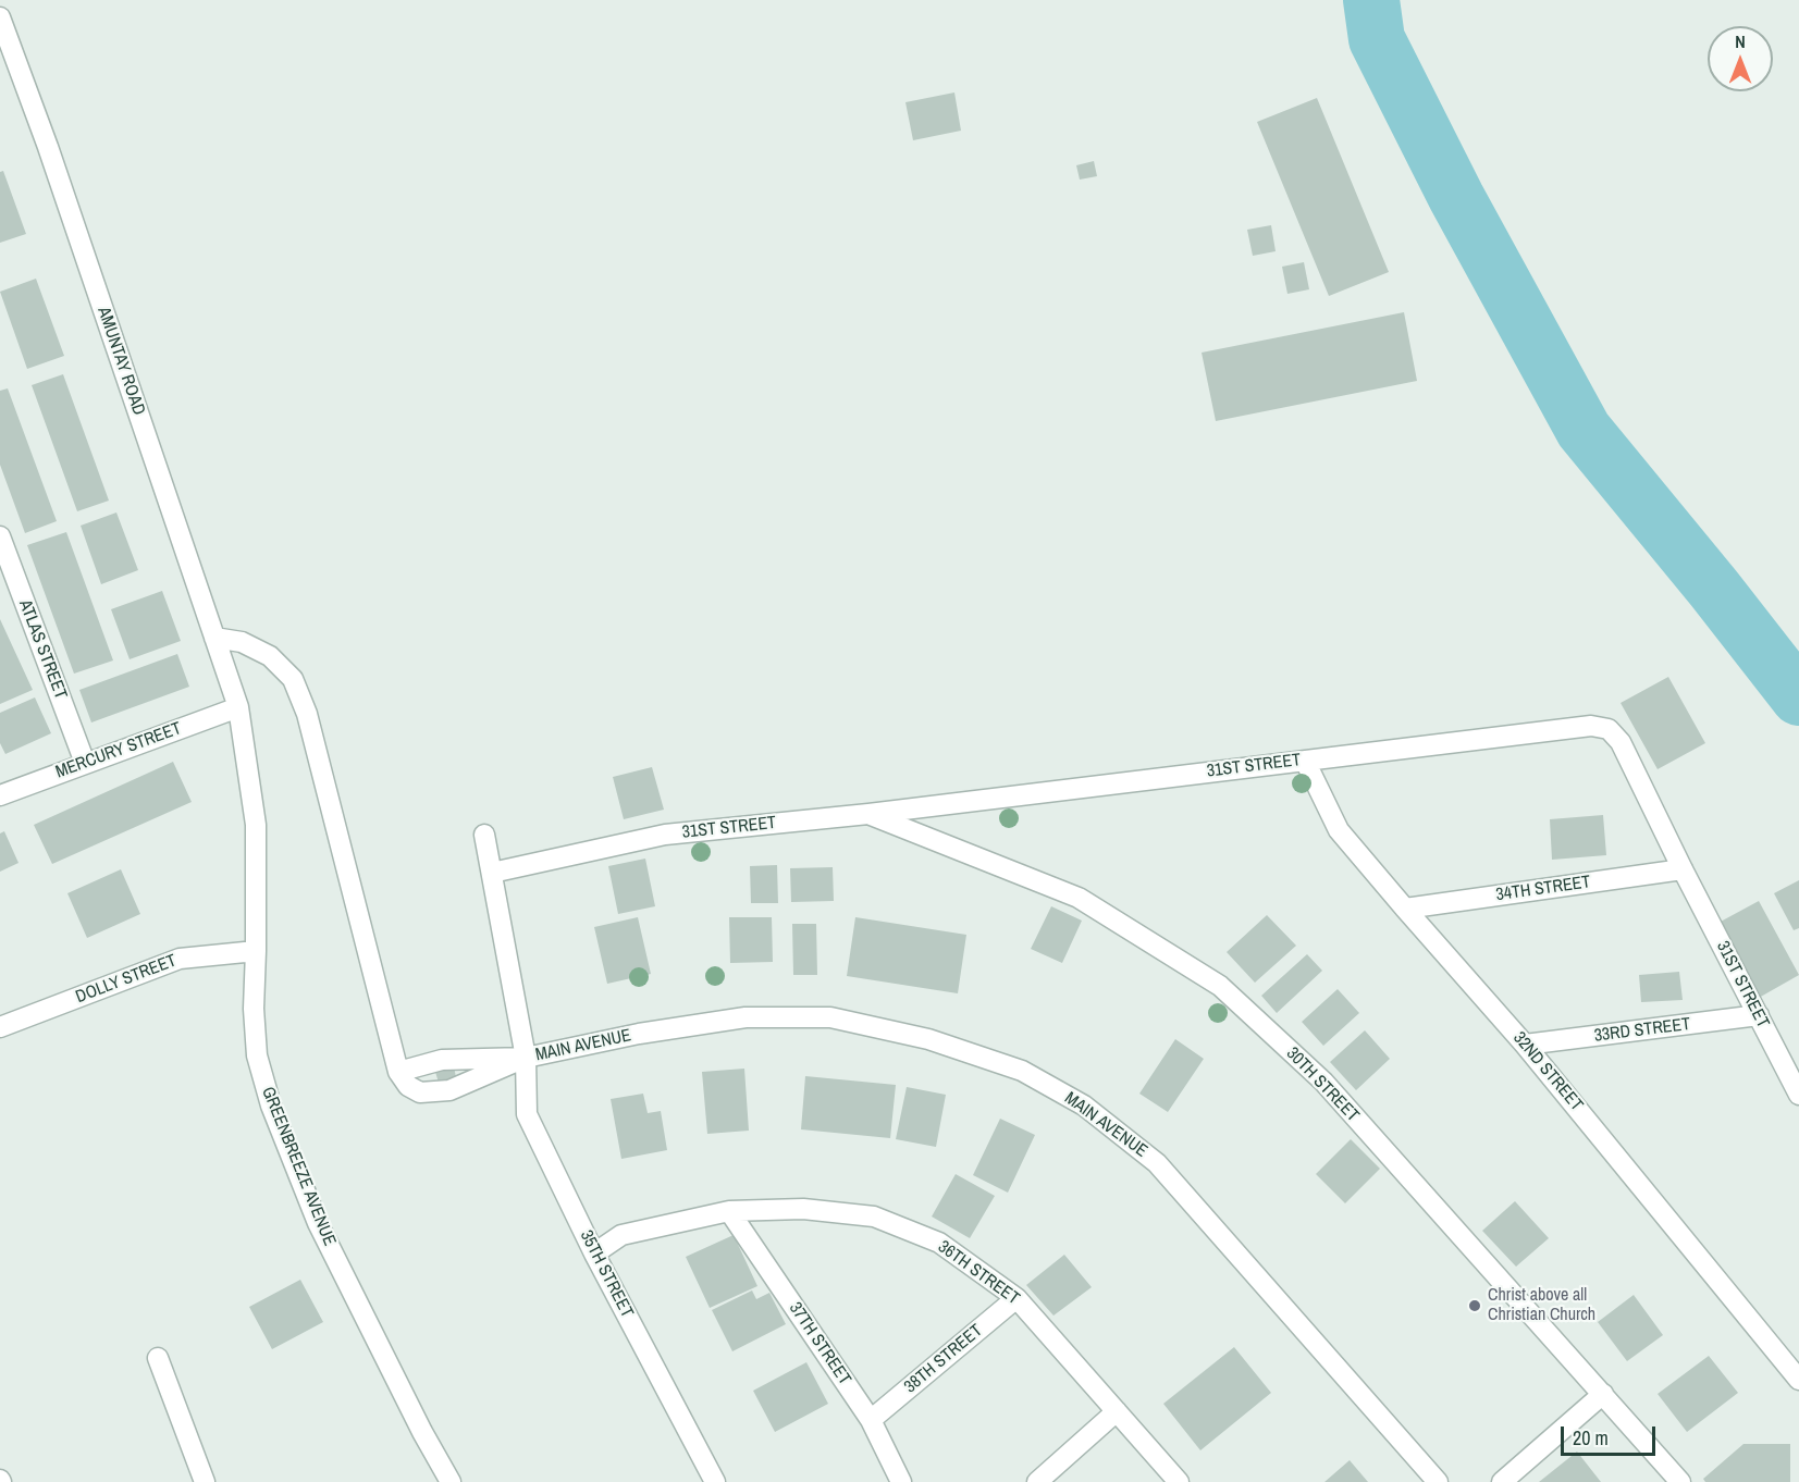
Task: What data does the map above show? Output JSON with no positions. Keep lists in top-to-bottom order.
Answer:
{
  "streets": {
    "street": [
      "AMUNTAY ROAD",
      "ATLAS STREET",
      "MERCURY STREET",
      "31ST STREET",
      "34TH STREET",
      "DOLLY STREET",
      "33RD STREET",
      "MAIN AVENUE",
      "32ND STREET",
      "30TH STREET",
      "GREENBREEZE AVENUE",
      "36TH STREET",
      "35TH STREET",
      "37TH STREET",
      "38TH STREET"
    ]
  },
  "crossings": [
    ["AMUNTAY ROAD", "MERCURY STREET"],
    ["AMUNTAY ROAD", "GREENBREEZE AVENUE"],
    ["ATLAS STREET", "MERCURY STREET"],
    ["MERCURY STREET", "GREENBREEZE AVENUE"],
    ["31ST STREET", "34TH STREET"],
    ["31ST STREET", "33RD STREET"],
    ["31ST STREET", "32ND STREET"],
    ["31ST STREET", "30TH STREET"],
    ["34TH STREET", "32ND STREET"],
    ["DOLLY STREET", "GREENBREEZE AVENUE"],
    ["33RD STREET", "32ND STREET"],
    ["MAIN AVENUE", "35TH STREET"],
    ["36TH STREET", "35TH STREET"],
    ["36TH STREET", "37TH STREET"],
    ["36TH STREET", "38TH STREET"],
    ["37TH STREET", "38TH STREET"]
  ],
  "places": ["Christ above all Christian Church"],
  "scale_bar": "20 m",
  "north": "top"
}
